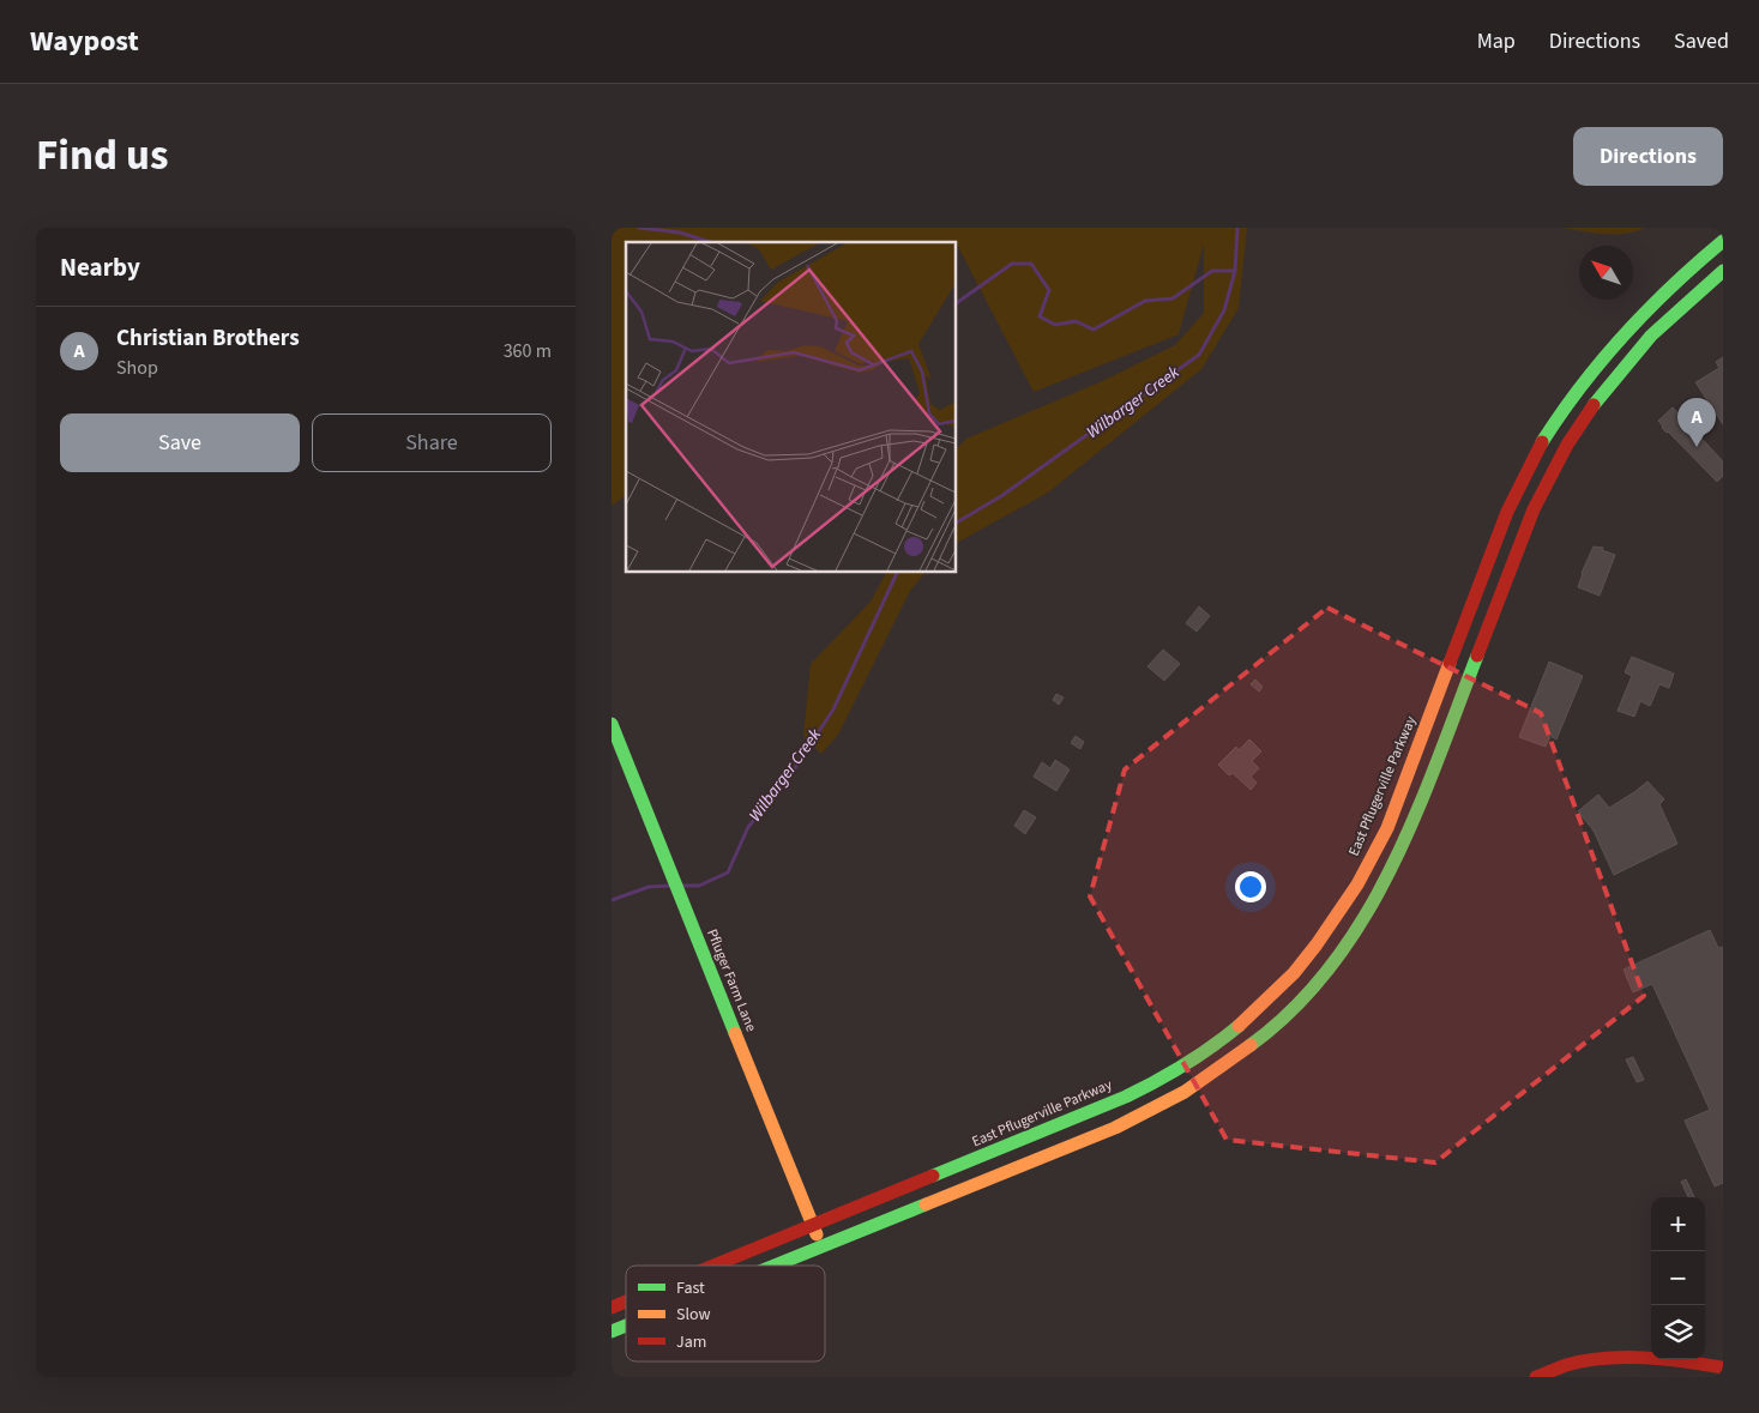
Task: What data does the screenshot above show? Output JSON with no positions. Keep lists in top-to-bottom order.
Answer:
{
  "streets": {
    "main road": ["East Pflugerville Parkway", "Pfluger Farm Lane"]
  },
  "crossings": [
    ["East Pflugerville Parkway", "Pfluger Farm Lane"]
  ],
  "water": ["Wilbarger Creek"],
  "legend": ["Fast", "Slow", "Jam"],
  "north": "top left",
  "page": {
    "header": "Waypost",
    "nav": ["Map", "Directions", "Saved"],
    "title": "Find us",
    "buttons": [
      "Directions",
      ["Save", "Share"]
    ],
    "heading": "Nearby",
    "list": [
      {
        "mark": "A",
        "name": "Christian Brothers",
        "note": "Shop",
        "value": "360 m"
      }
    ],
    "pins": "A",
    "map_buttons": ["+", "−"]
  }
}
